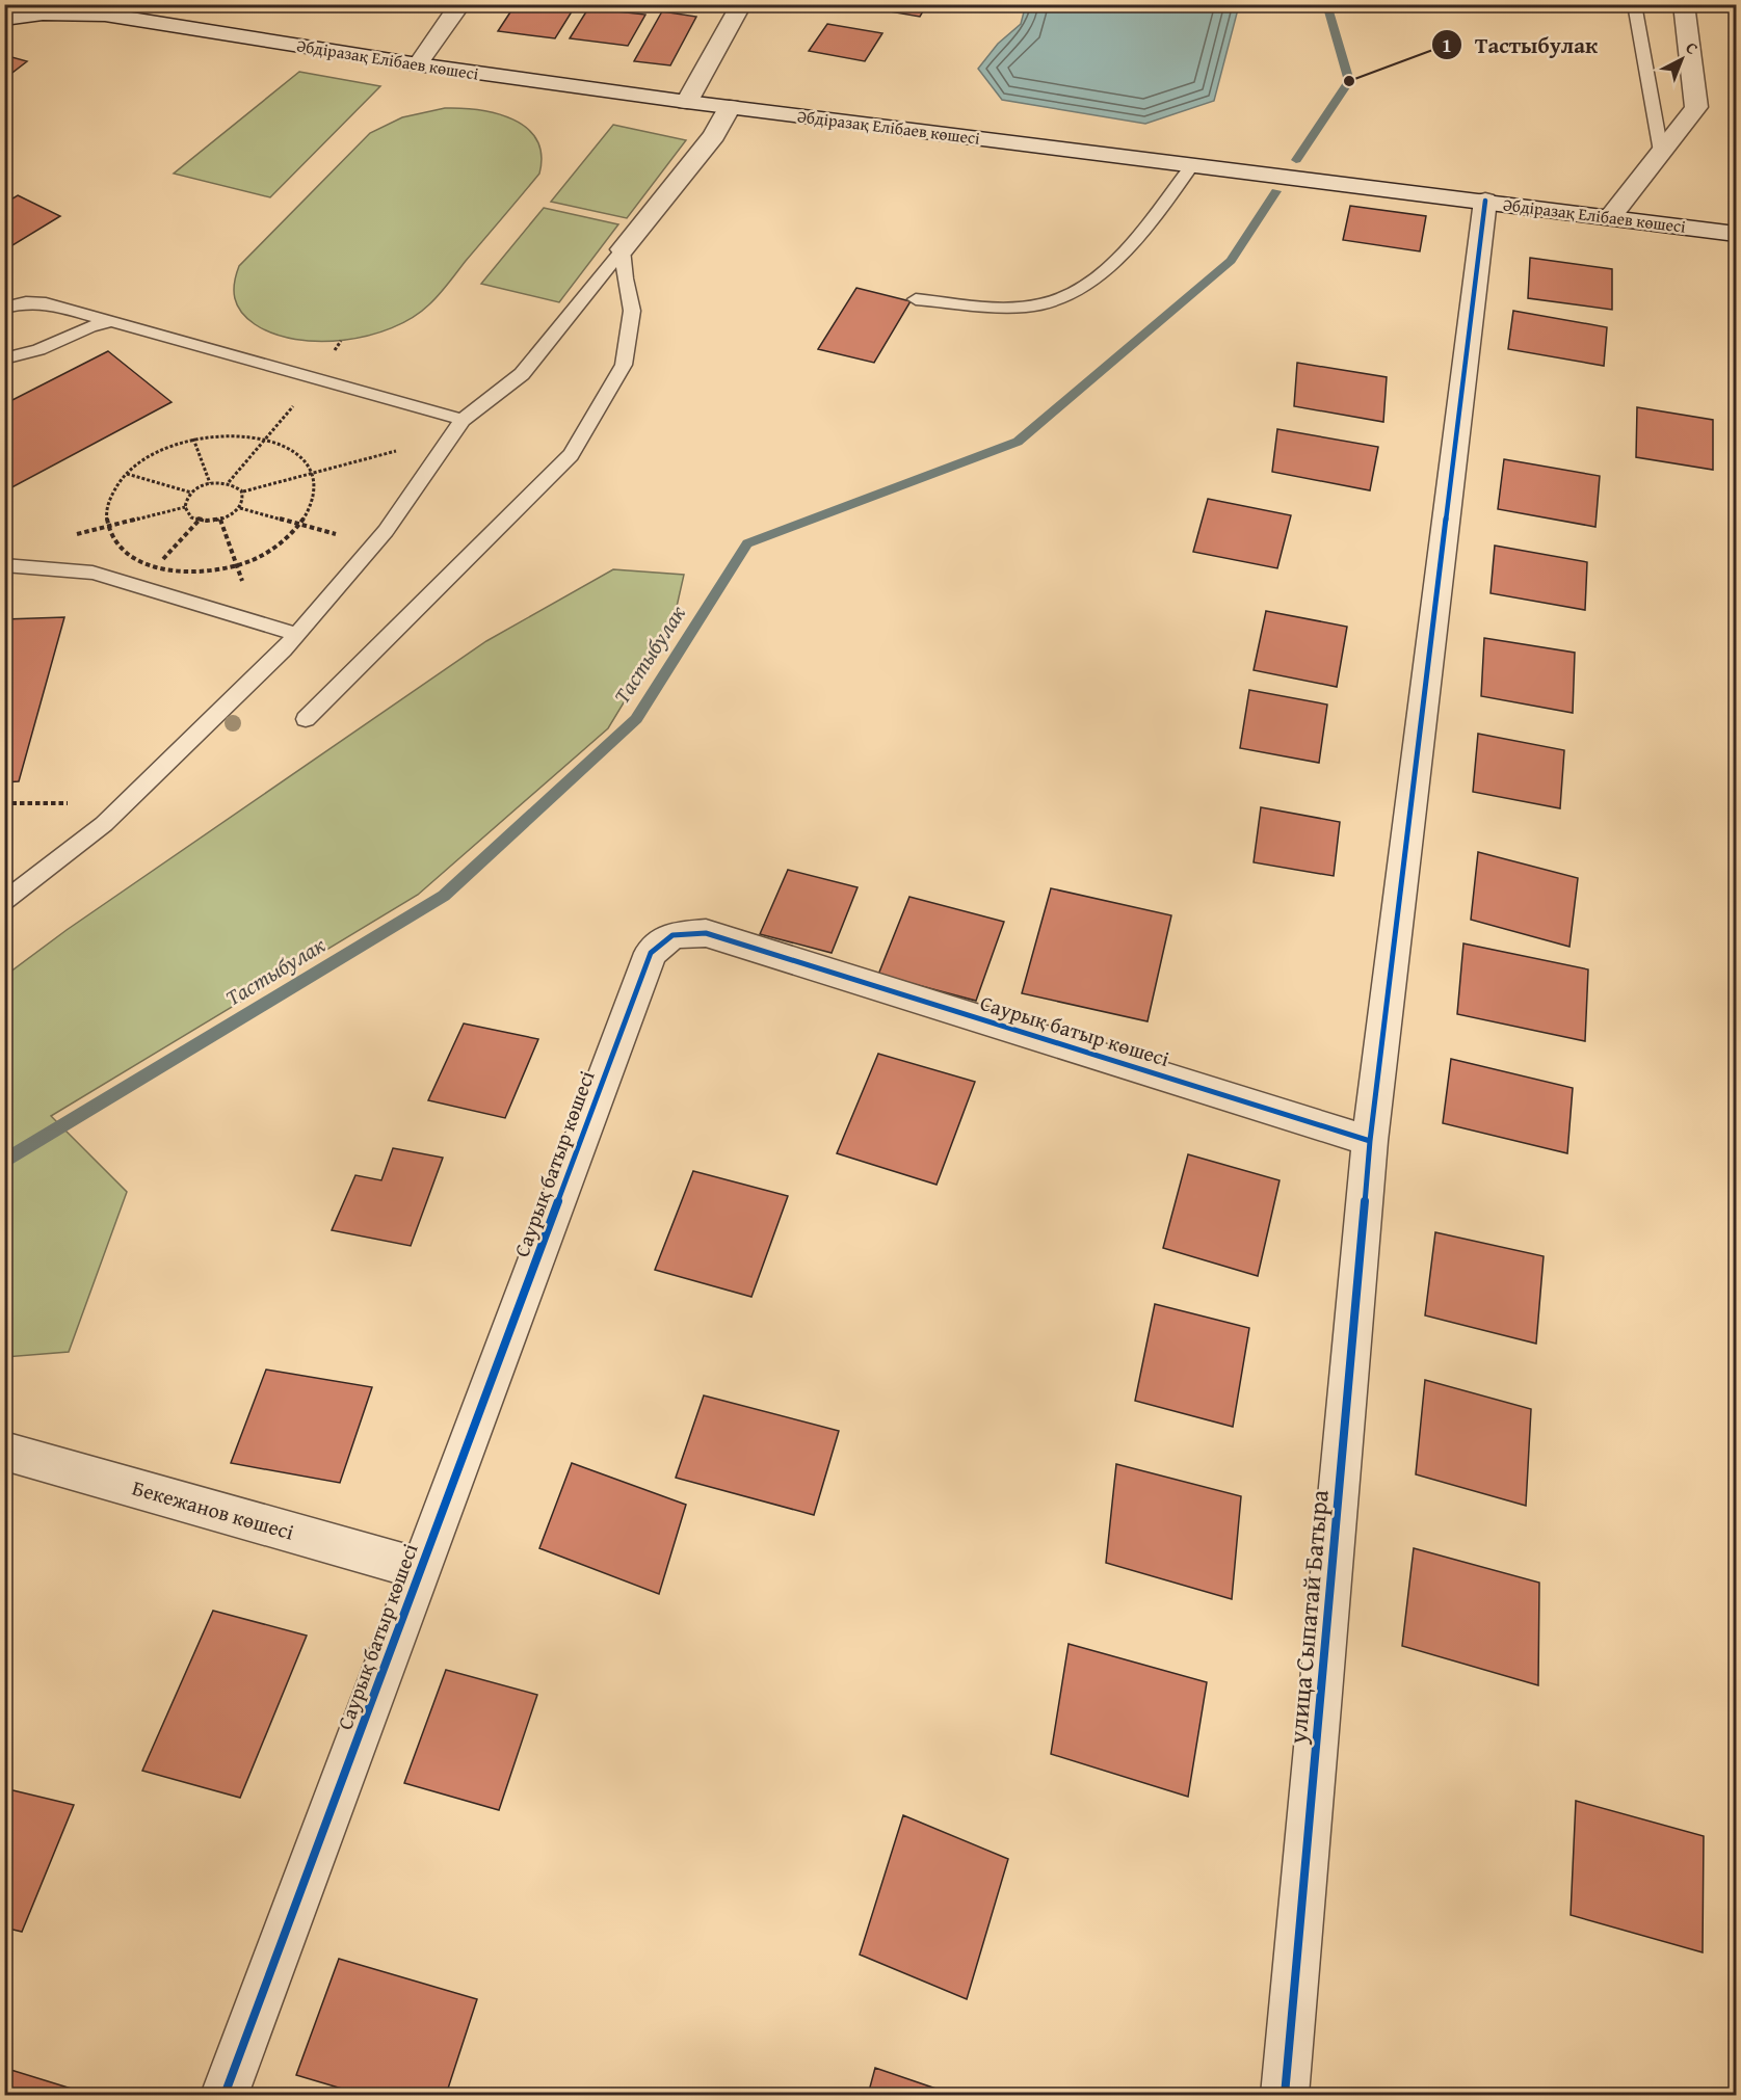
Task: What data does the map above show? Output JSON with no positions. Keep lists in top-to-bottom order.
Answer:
{
  "streets": {
    "street": [
      "Әбдіразақ Елібаев көшесі",
      "Саурық батыр көшесі",
      "Бекежанов көшесі",
      "улица Сыпатай Батыра"
    ]
  },
  "crossings": [
    ["Әбдіразақ Елібаев көшесі", "улица Сыпатай Батыра"],
    ["Саурық батыр көшесі", "Бекежанов көшесі"],
    ["Саурық батыр көшесі", "улица Сыпатай Батыра"]
  ],
  "water": ["Тастыбулак"],
  "places": ["Тастыбулак"],
  "north": "top right"
}
